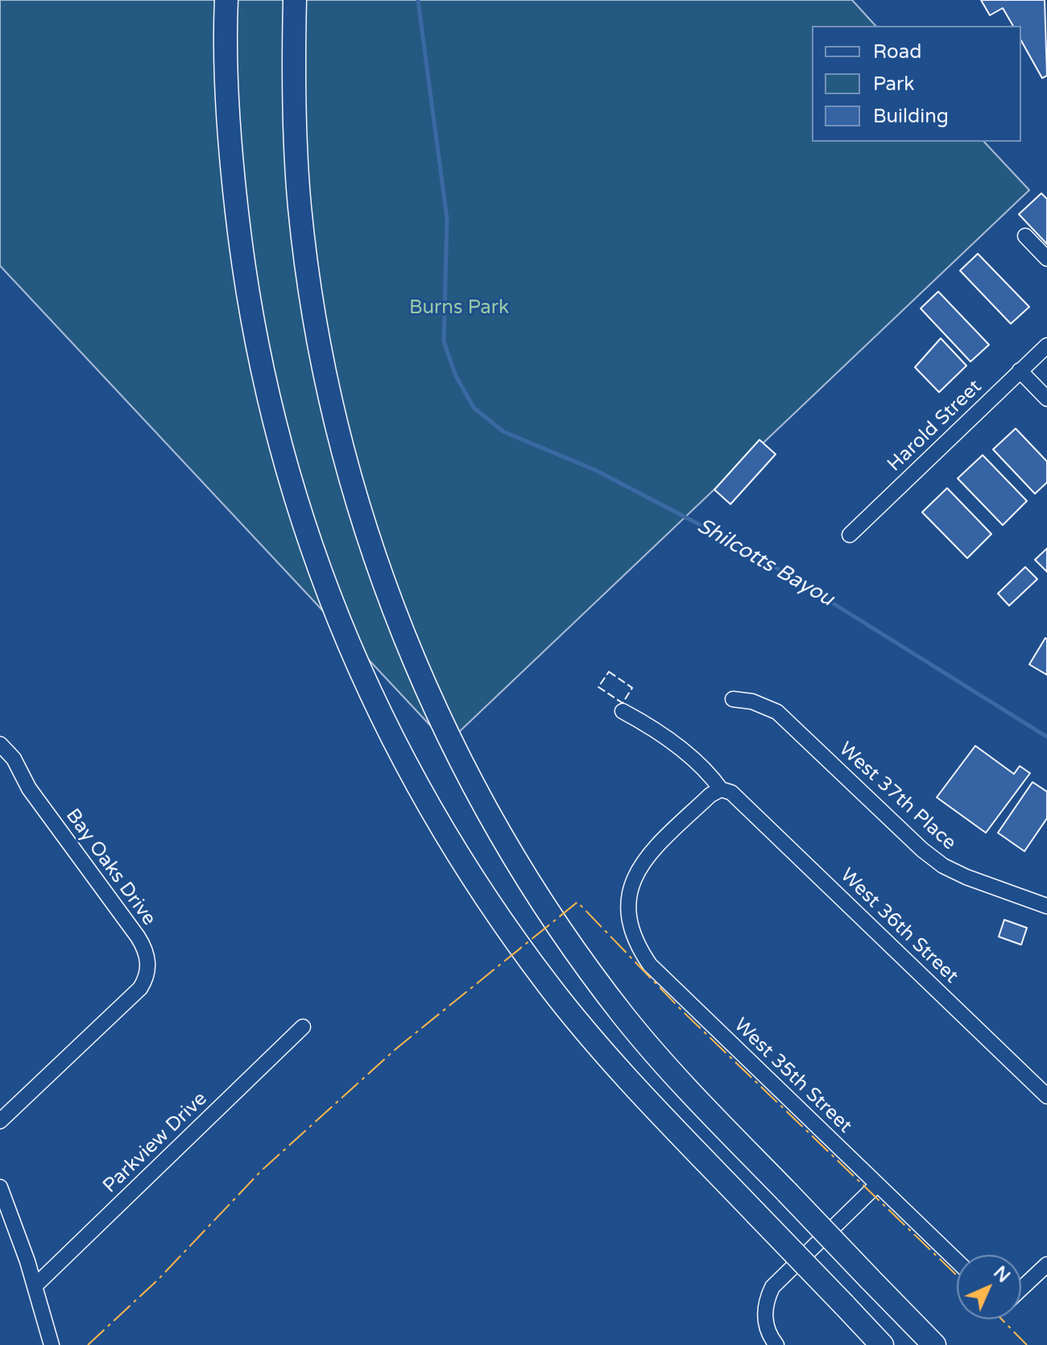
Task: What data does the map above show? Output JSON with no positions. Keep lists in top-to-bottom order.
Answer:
{
  "streets": {
    "street": [
      "Harold Street",
      "West 37th Place",
      "Bay Oaks Drive",
      "West 36th Street",
      "West 35th Street",
      "Parkview Drive"
    ]
  },
  "crossings": [
    ["West 36th Street", "West 35th Street"]
  ],
  "water": ["Shilcotts Bayou"],
  "parks": ["Burns Park"],
  "legend": ["Road", "Park", "Building"],
  "north": "top right"
}
